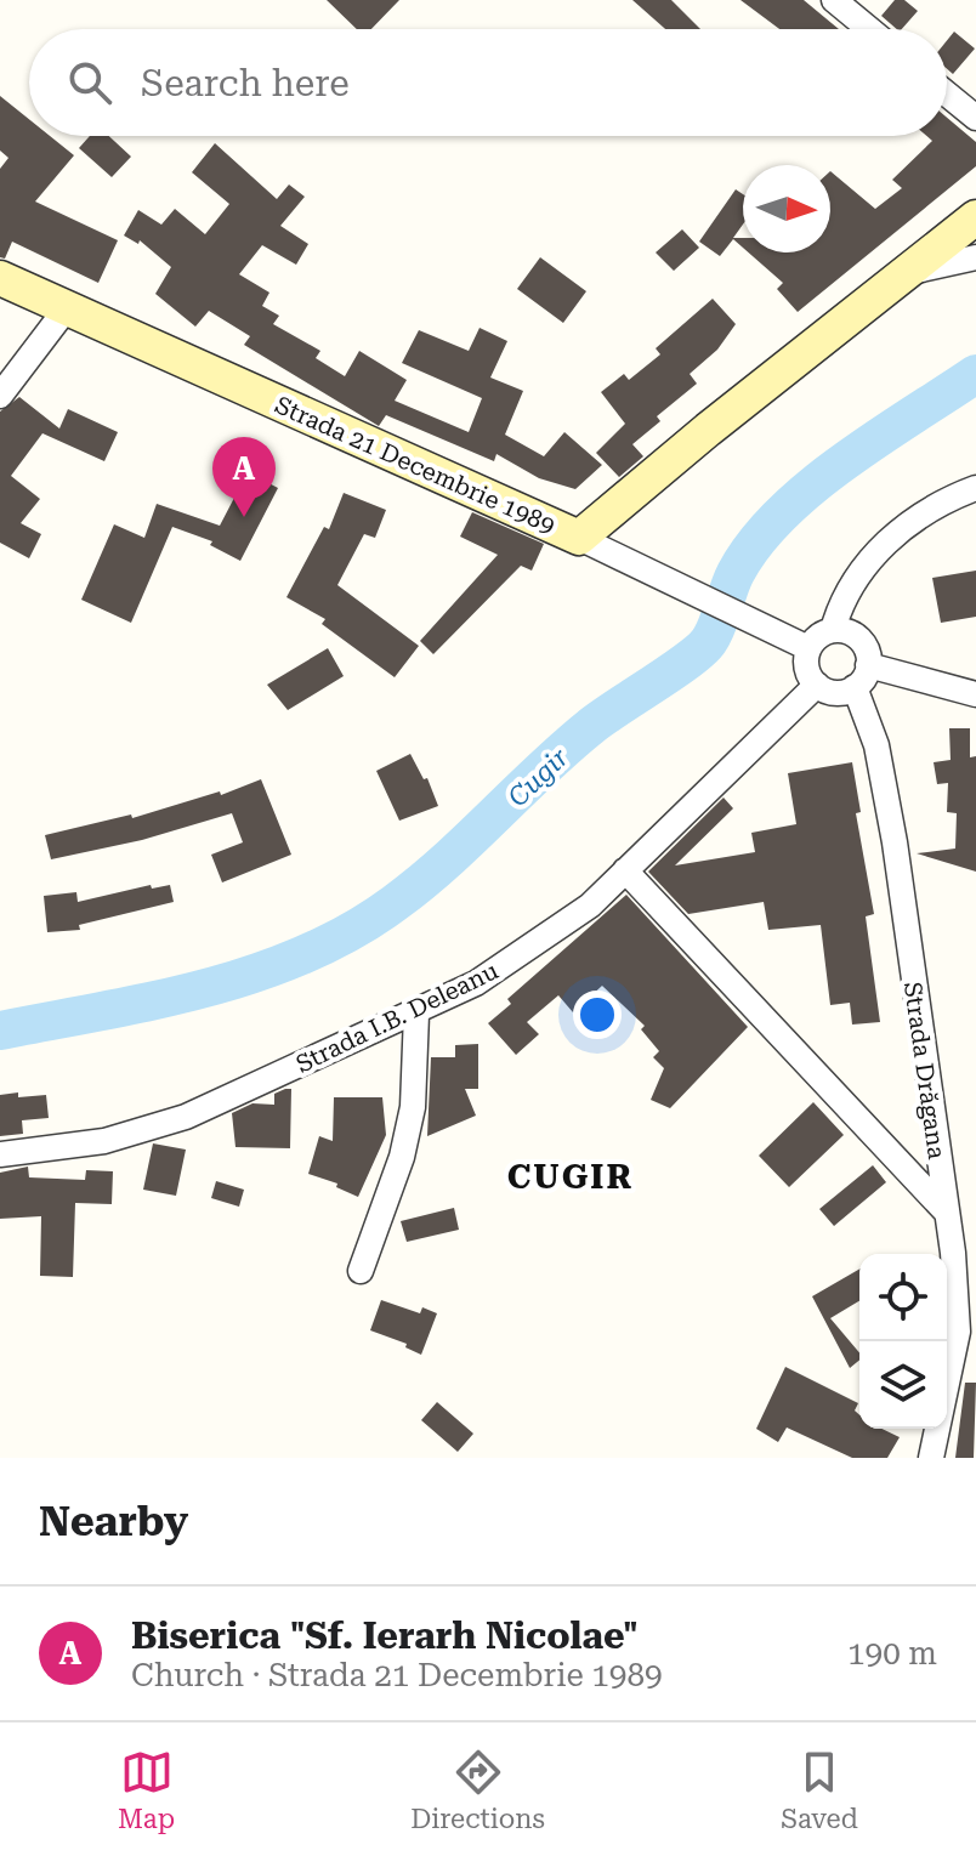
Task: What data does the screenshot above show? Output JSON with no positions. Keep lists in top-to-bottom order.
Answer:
{
  "streets": {
    "main road": ["Strada 21 Decembrie 1989"],
    "street": ["Strada I.B. Deleanu", "Strada Drăgana"]
  },
  "crossings": [
    ["Strada I.B. Deleanu", "Strada Drăgana"]
  ],
  "districts": ["CUGIR"],
  "water": ["Cugir"],
  "north": "right",
  "page": {
    "search": "Search here",
    "pins": "A",
    "heading": "Nearby",
    "list": [
      {
        "mark": "A",
        "name": "Biserica \"Sf. Ierarh Nicolae\"",
        "note": "Church · Strada 21 Decembrie 1989",
        "value": "190 m"
      }
    ],
    "nav": ["Map", "Directions", "Saved"]
  }
}
